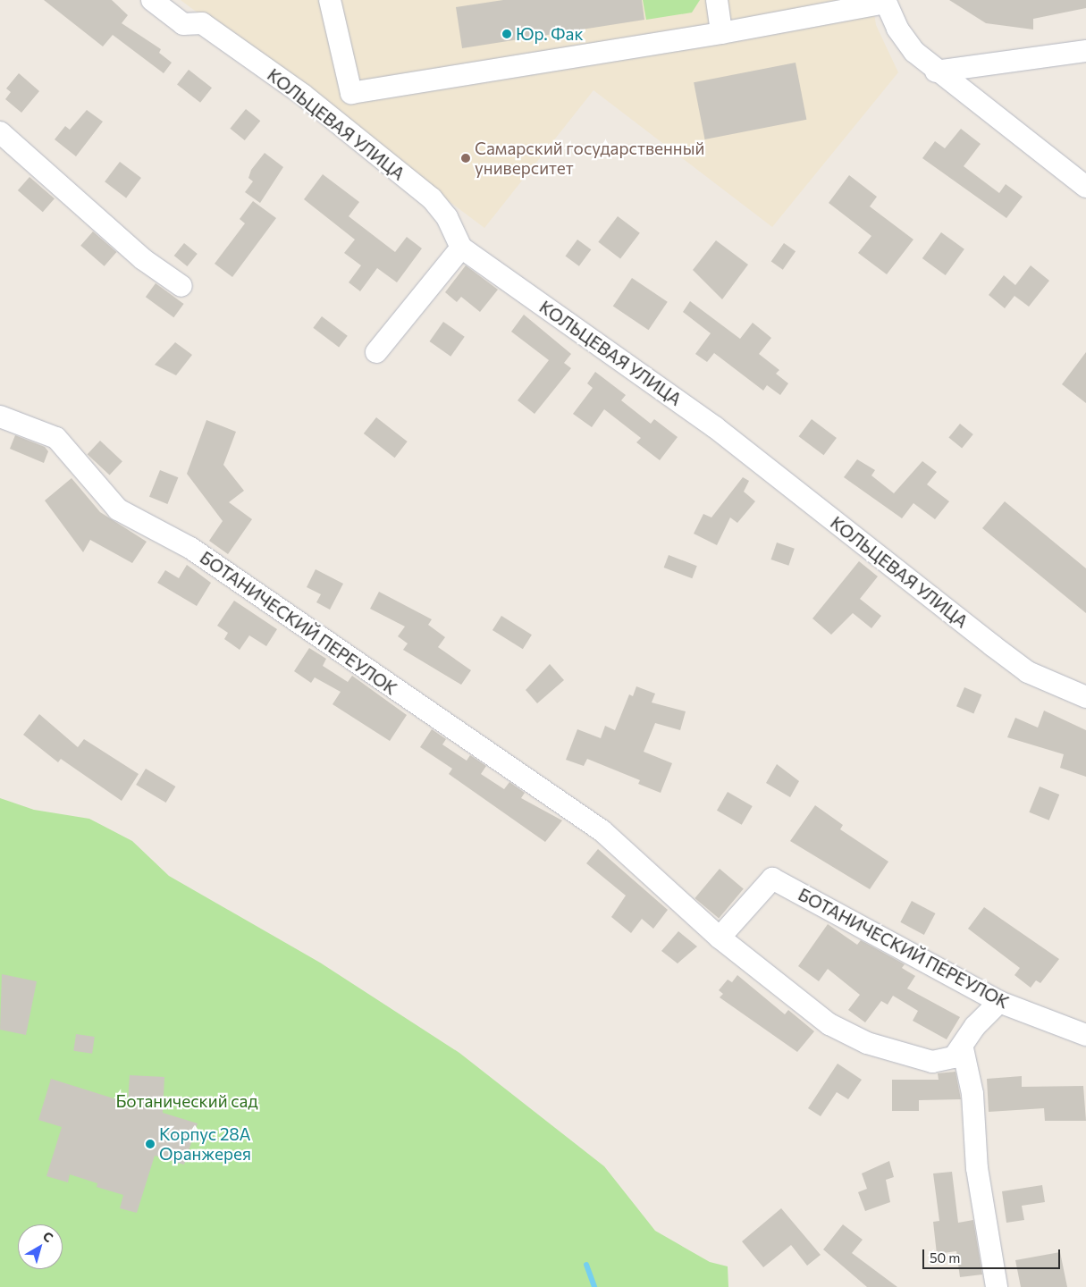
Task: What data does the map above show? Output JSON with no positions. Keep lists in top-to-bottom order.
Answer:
{
  "streets": {
    "street": ["КОЛЬЦЕВАЯ УЛИЦА", "БОТАНИЧЕСКИЙ ПЕРЕУЛОК"]
  },
  "parks": ["Ботанический сад"],
  "places": ["Юр. Фак", "Самарский государственный университет", "Корпус 28А Оранжерея"],
  "scale_bar": "50 m",
  "north": "top right"
}
